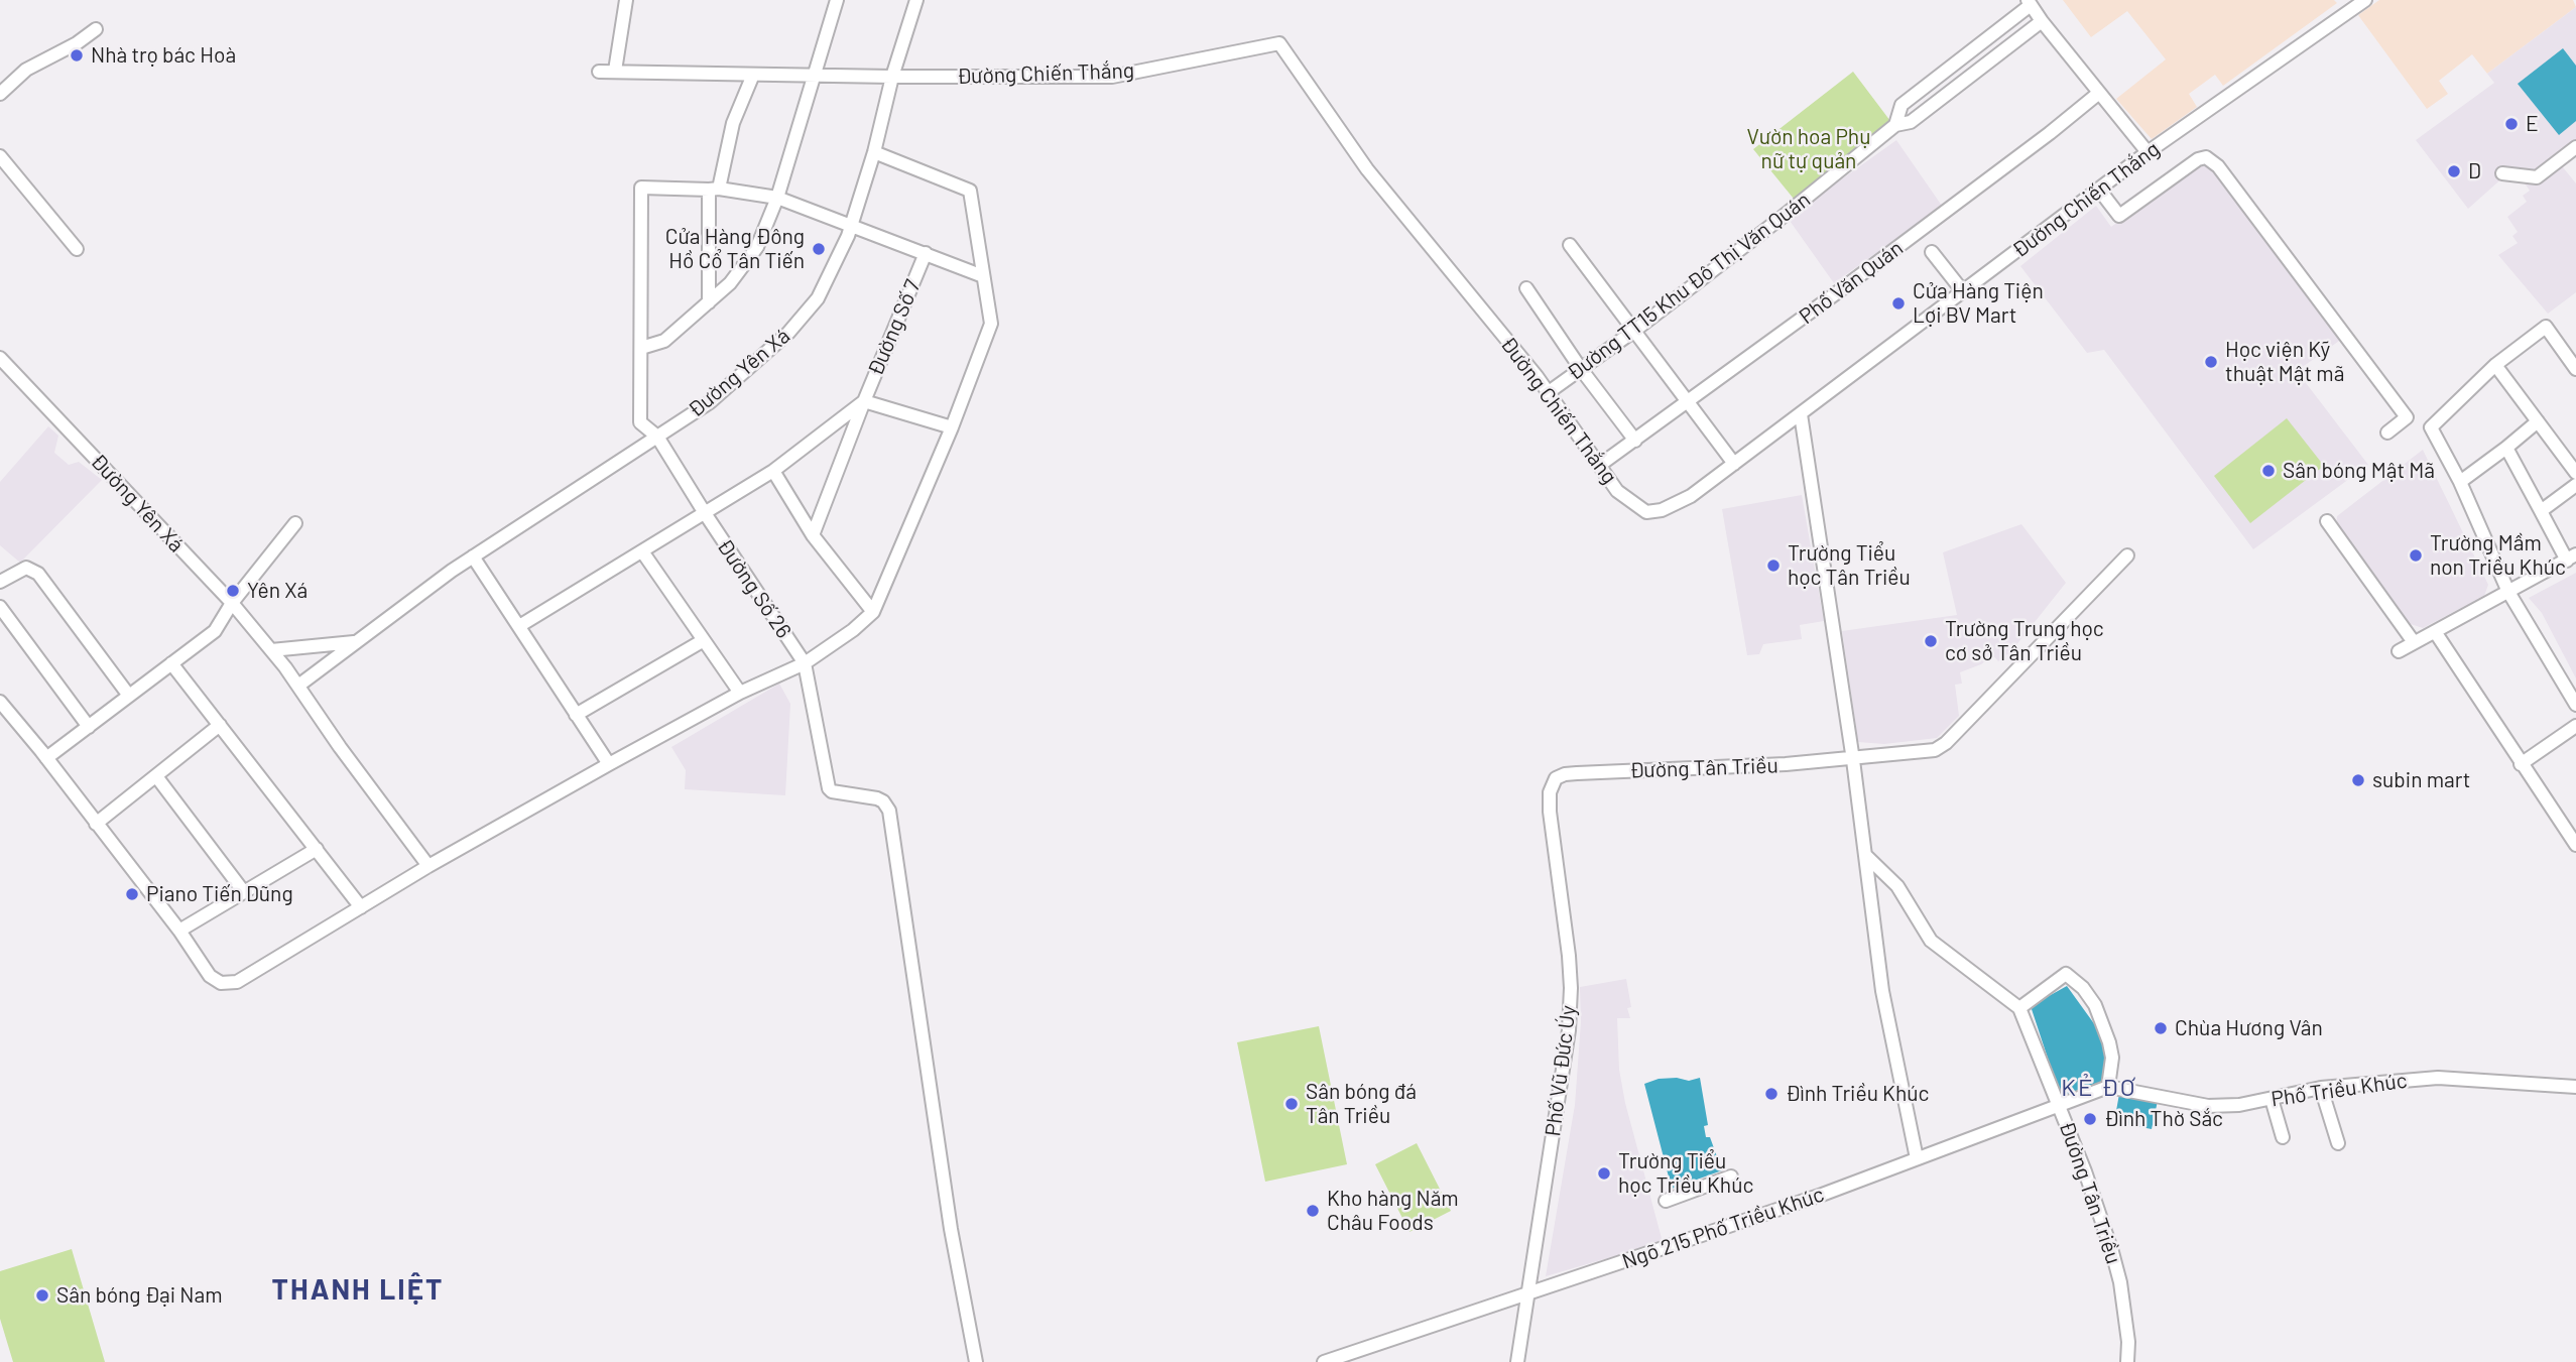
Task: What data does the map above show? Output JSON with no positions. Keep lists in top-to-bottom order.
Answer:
{
  "streets": {
    "street": [
      "Đường Chiến Thắng",
      "Phố Văn Quán",
      "Đường TT15 Khu Đô Thị Văn Quán",
      "Đường Số 7",
      "Đường Yên Xá",
      "Đường Số 26",
      "Đường Tân Triều",
      "Phố Vũ Đức Úy",
      "Phố Triều Khúc",
      "Ngõ 215 Phố Triều Khúc"
    ]
  },
  "crossings": [
    ["Đường Chiến Thắng", "Phố Văn Quán"],
    ["Đường Chiến Thắng", "Đường TT15 Khu Đô Thị Văn Quán"],
    ["Đường Chiến Thắng", "Đường Yên Xá"],
    ["Đường Yên Xá", "Đường Số 26"],
    ["Đường Tân Triều", "Phố Vũ Đức Úy"],
    ["Phố Vũ Đức Úy", "Ngõ 215 Phố Triều Khúc"]
  ],
  "districts": ["KẺ ĐƠ", "THANH LIỆT"],
  "parks": ["Vườn hoa Phụ nữ tự quản"],
  "places": [
    "Nhà trọ bác Hoà",
    "E",
    "D",
    "Cửa Hàng Đông Hồ Cổ Tân Tiến",
    "Cửa Hàng Tiện Lợi BV Mart",
    "Học viện Kỹ thuật Mật mã",
    "Sân bóng Mật Mã",
    "Trường Mầm non Triều Khúc",
    "Trường Tiểu học Tân Triều",
    "Yên Xá",
    "Trường Trung học cơ sở Tân Triều",
    "subin mart",
    "Piano Tiến Dũng",
    "Chùa Hương Vân",
    "Đình Triều Khúc",
    "Sân bóng đá Tân Triều",
    "Đình Thờ Sắc",
    "Trường Tiểu học Triều Khúc",
    "Kho hàng Năm Châu Foods",
    "Sân bóng Đại Nam"
  ]
}
